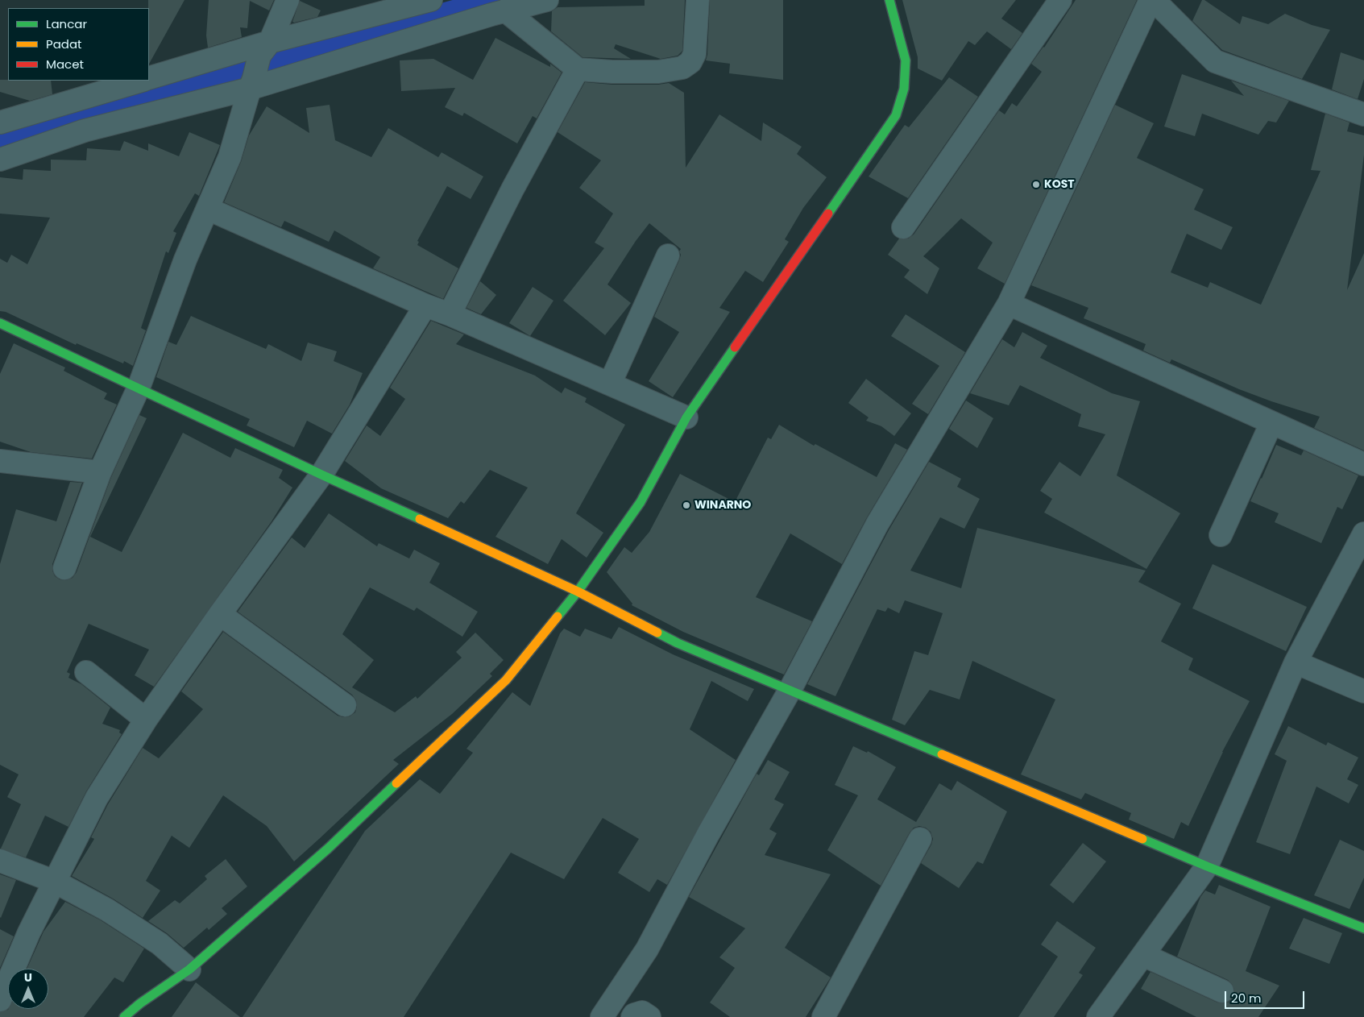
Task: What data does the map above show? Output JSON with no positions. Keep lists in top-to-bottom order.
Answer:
{
  "places": ["KOST", "WINARNO"],
  "legend": ["Lancar", "Padat", "Macet"],
  "scale_bar": "20 m",
  "north": "top"
}
